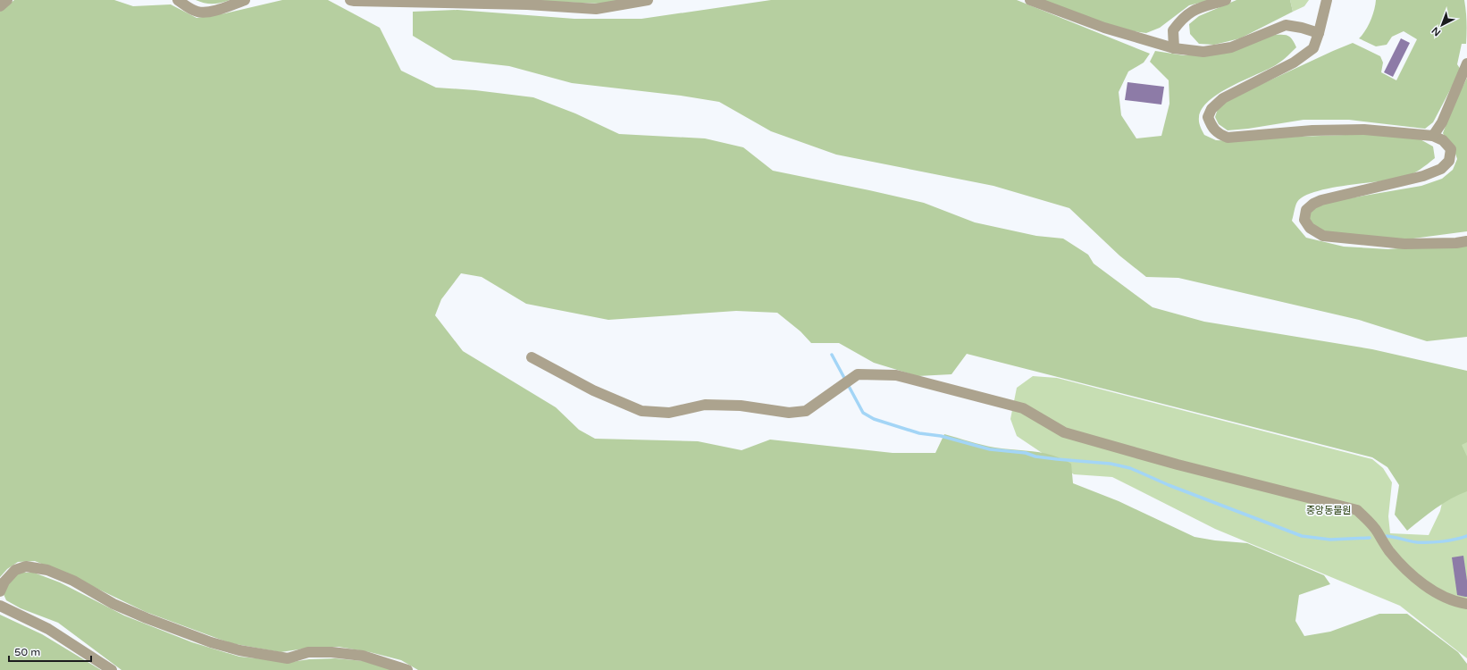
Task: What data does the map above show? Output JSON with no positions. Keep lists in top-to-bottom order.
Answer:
{
  "parks": ["중앙동물원"],
  "scale_bar": "50 m",
  "north": "bottom left"
}
